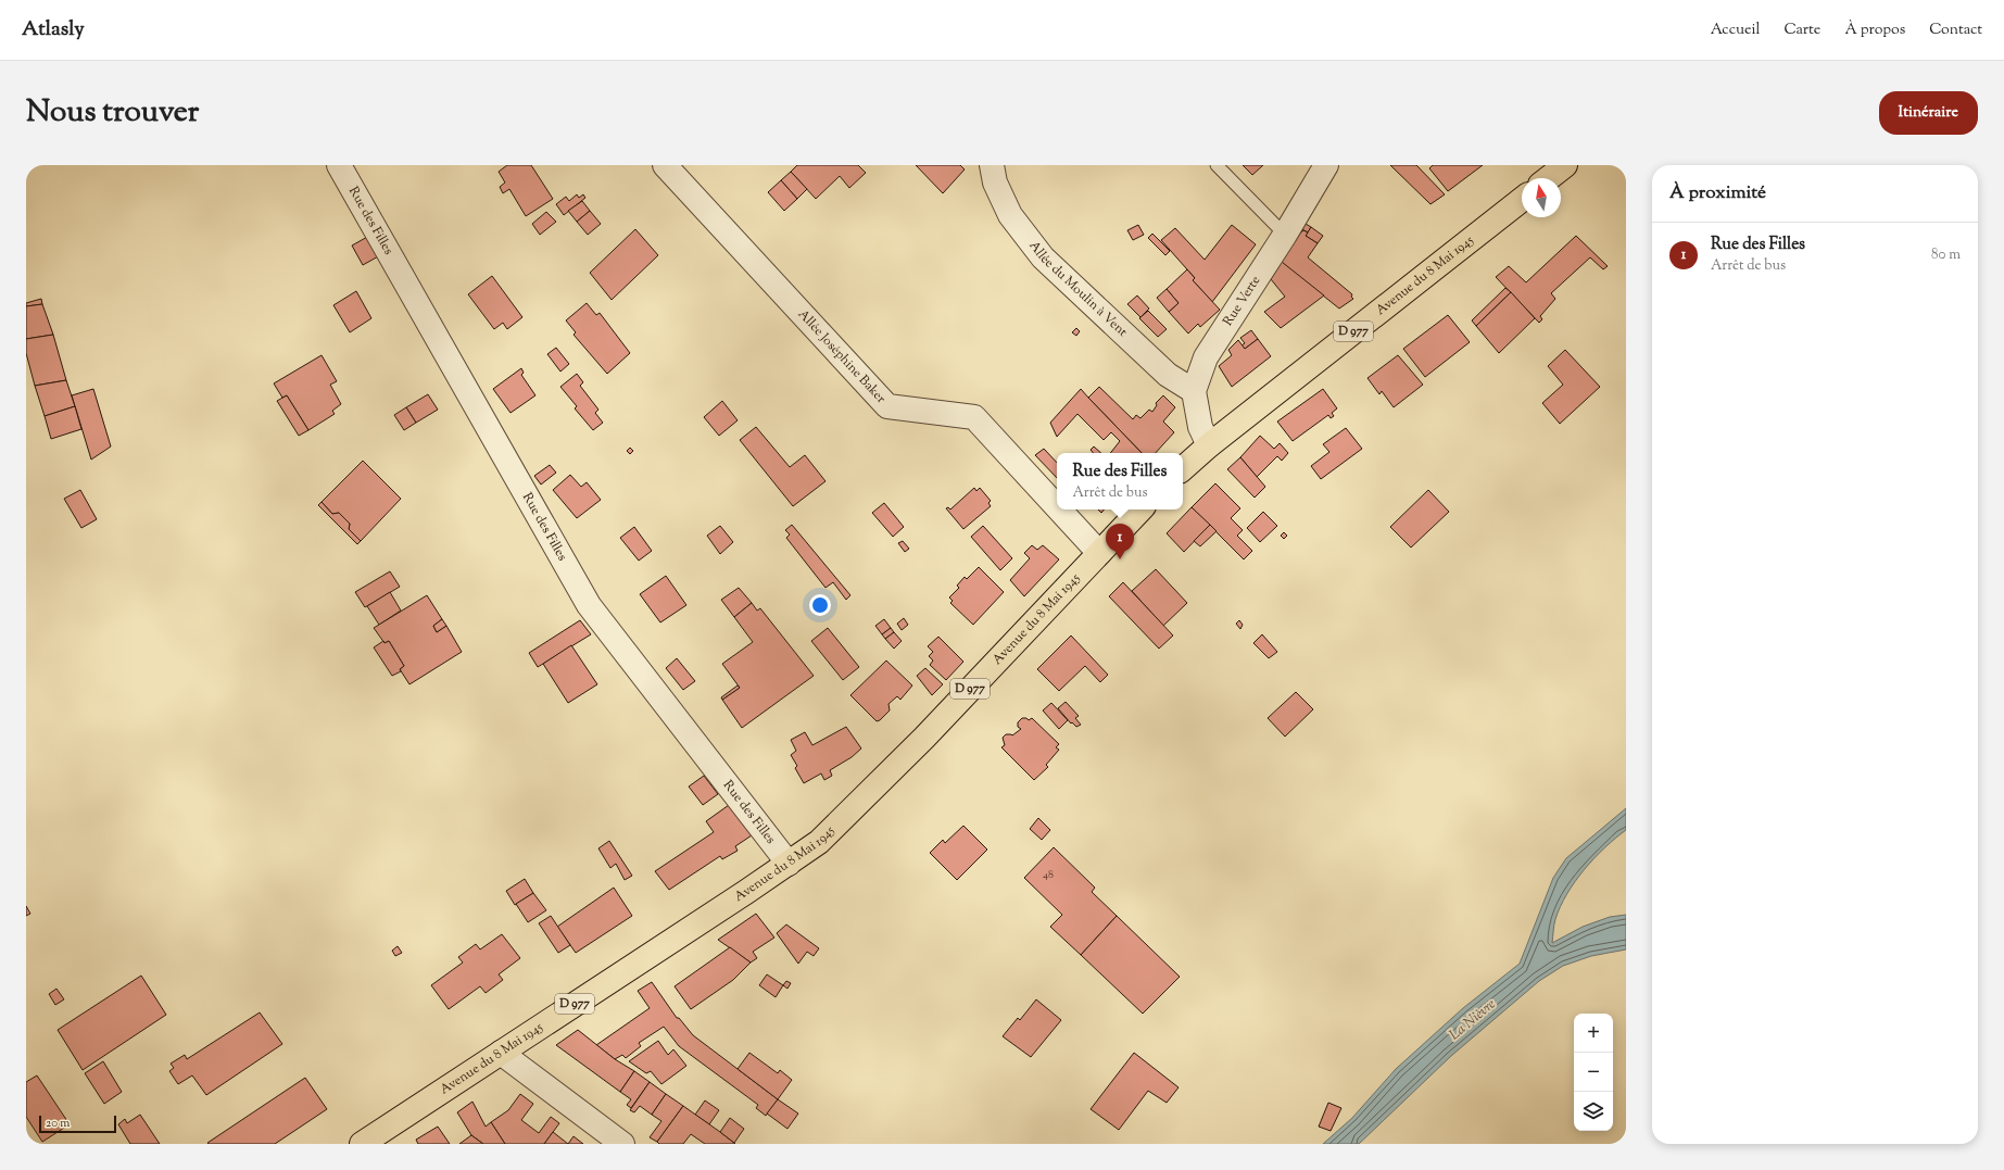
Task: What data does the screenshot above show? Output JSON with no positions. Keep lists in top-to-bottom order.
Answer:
{
  "streets": {
    "main road": ["Avenue du 8 Mai 1945", "D 977"],
    "street": [
      "Rue des Filles",
      "Allée du Moulin à Vent",
      "Rue Verte",
      "Allée Joséphine Baker"
    ]
  },
  "crossings": [
    ["Rue des Filles", "Avenue du 8 Mai 1945"],
    ["Avenue du 8 Mai 1945", "Rue Verte"],
    ["Avenue du 8 Mai 1945", "Allée Joséphine Baker"],
    ["Allée du Moulin à Vent", "Rue Verte"]
  ],
  "water": ["La Nièvre"],
  "house_numbers": ["48"],
  "scale_bar": "20 m",
  "north": "top",
  "page": {
    "header": "Atlasly",
    "nav": [
      "Accueil",
      "Carte",
      "À propos",
      "Contact"
    ],
    "title": "Nous trouver",
    "buttons": "Itinéraire",
    "heading": "À proximité",
    "list": [
      {
        "mark": "1",
        "name": "Rue des Filles",
        "note": "Arrêt de bus",
        "value": "80 m"
      }
    ],
    "popup": ["Rue des Filles", "Arrêt de bus"],
    "pins": "1",
    "map_buttons": ["+", "−"],
    "scale": "20 m"
  }
}
